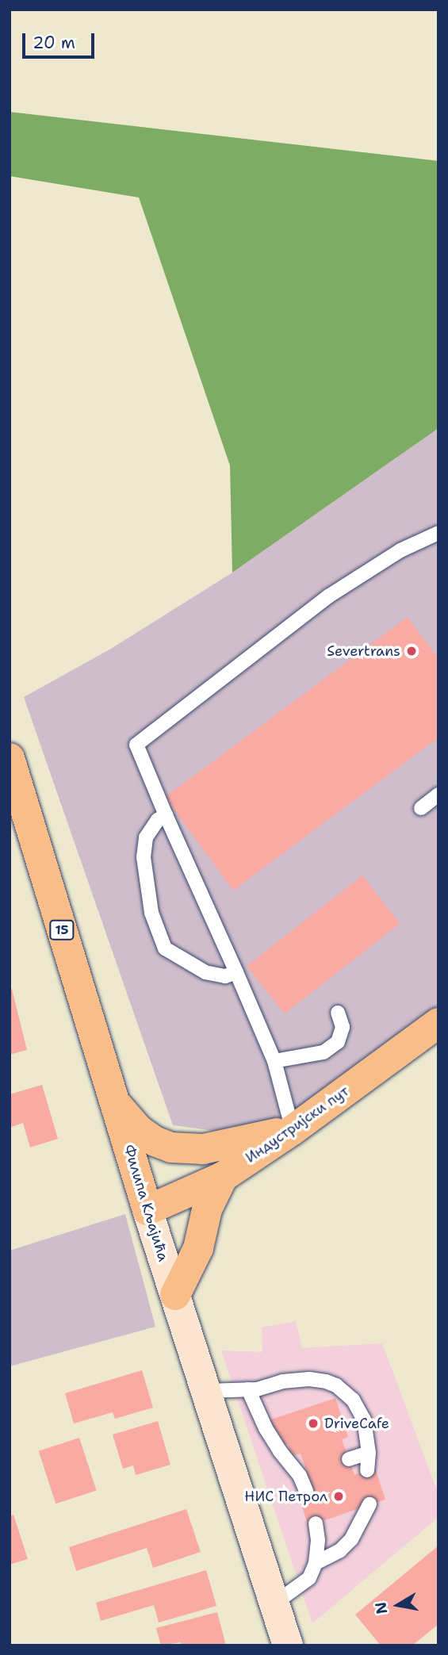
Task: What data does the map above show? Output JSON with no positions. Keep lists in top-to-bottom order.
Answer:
{
  "streets": {
    "main road": ["15", "Индустријски пут", "Филипа Кљајића"]
  },
  "crossings": [
    ["Индустријски пут", "Филипа Кљајића"]
  ],
  "places": ["Severtrans", "DriveCafe", "НИС Петрол"],
  "scale_bar": "20 m",
  "north": "left"
}
